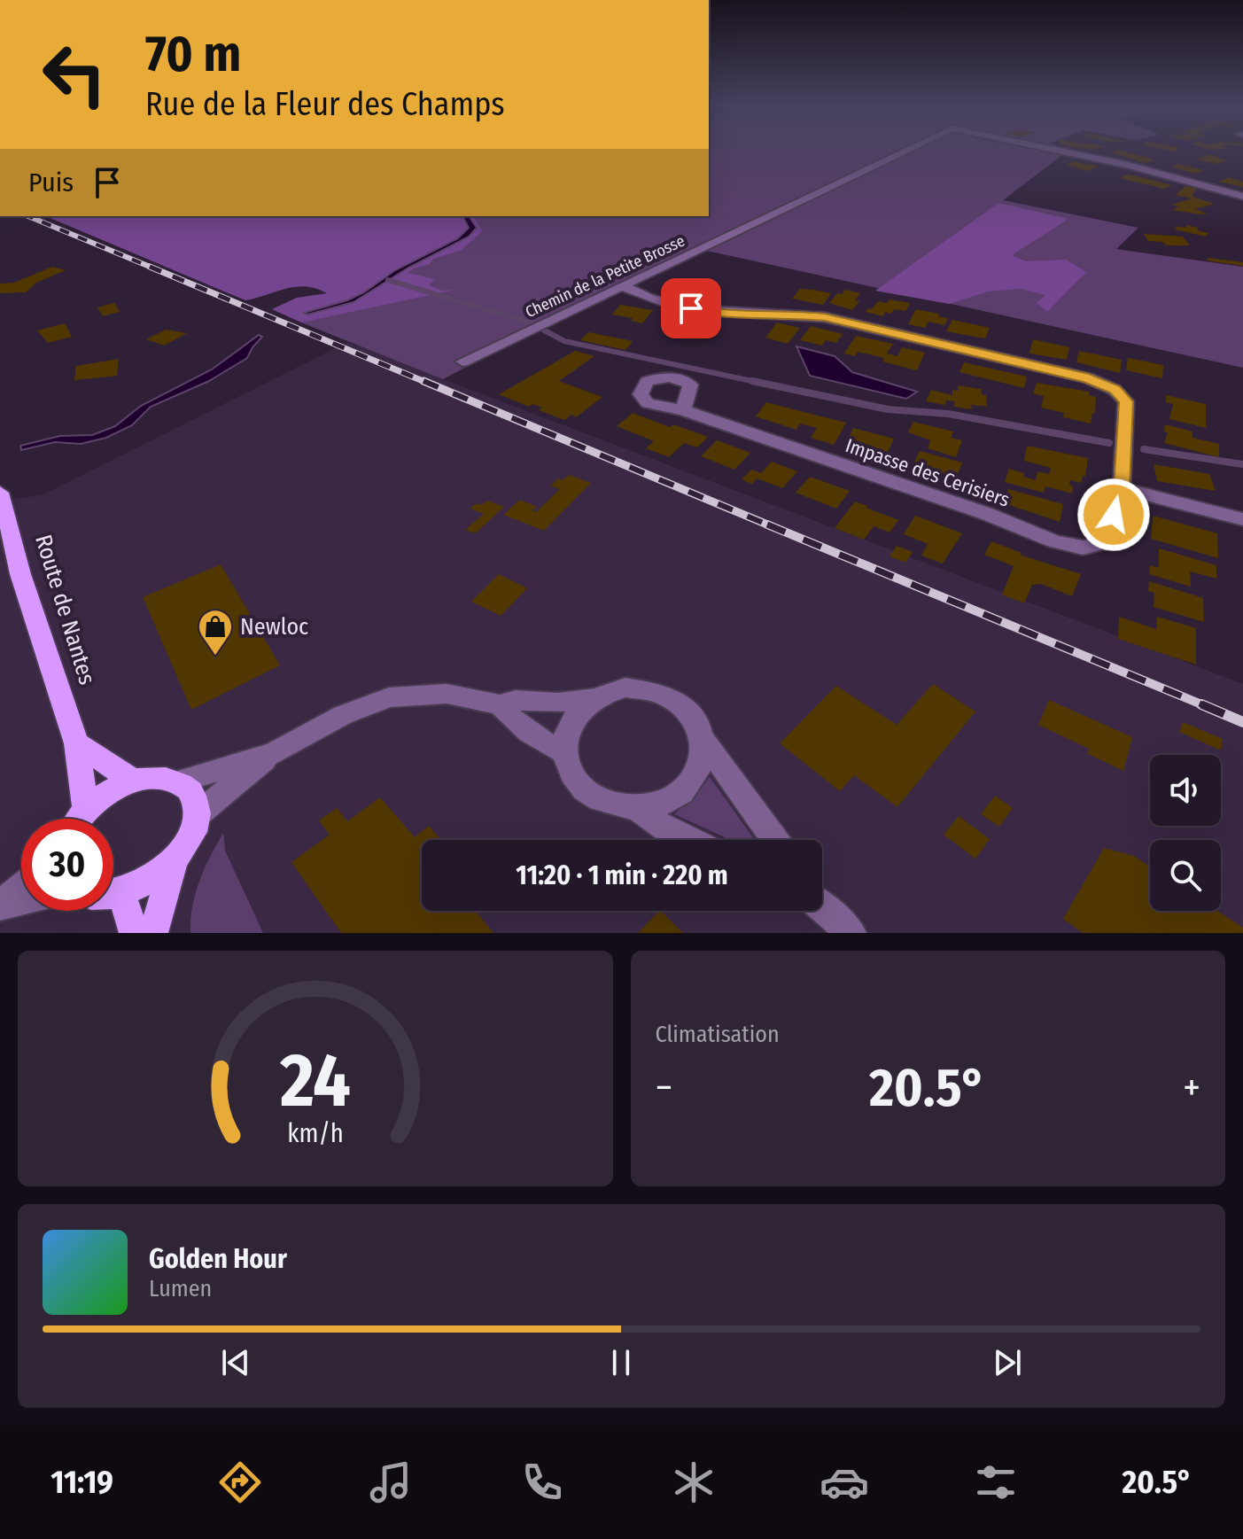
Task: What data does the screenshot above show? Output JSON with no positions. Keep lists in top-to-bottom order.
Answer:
{
  "streets": {
    "main road": ["Route de Nantes"],
    "street": ["Chemin de la Petite Brosse", "Impasse des Cerisiers"]
  },
  "places": {
    "shop": ["Newloc"]
  },
  "page": {
    "turn": ["70 m", "Rue de la Fleur des Champs"],
    "then": "Puis",
    "limit": "30",
    "trip": "11:20 · 1 min · 220 m",
    "tile": "Climatisation",
    "heat": ["−", "20.5°", "+"],
    "song": ["Golden Hour", "Lumen"],
    "tabs": ["11:19", "20.5°"],
    "gauge": ["24", "km/h"]
  }
}
